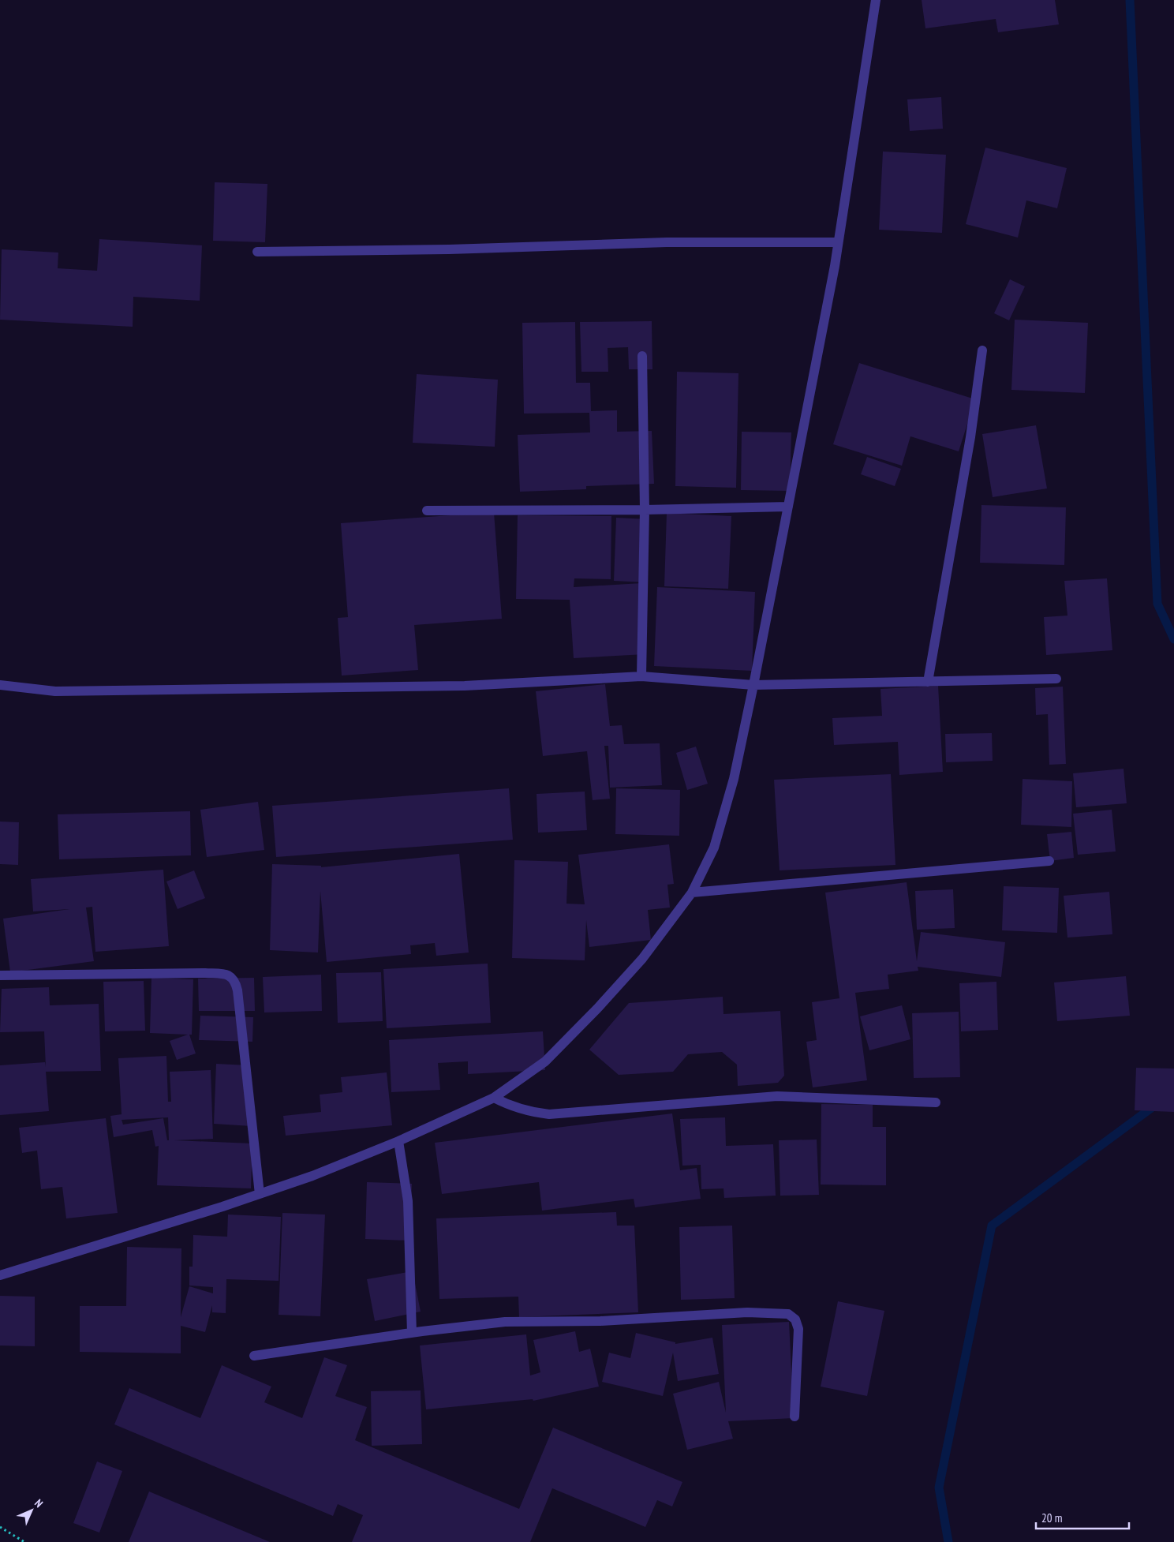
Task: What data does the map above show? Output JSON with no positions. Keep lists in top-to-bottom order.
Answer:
{
  "scale_bar": "20 m",
  "north": "top right"
}
